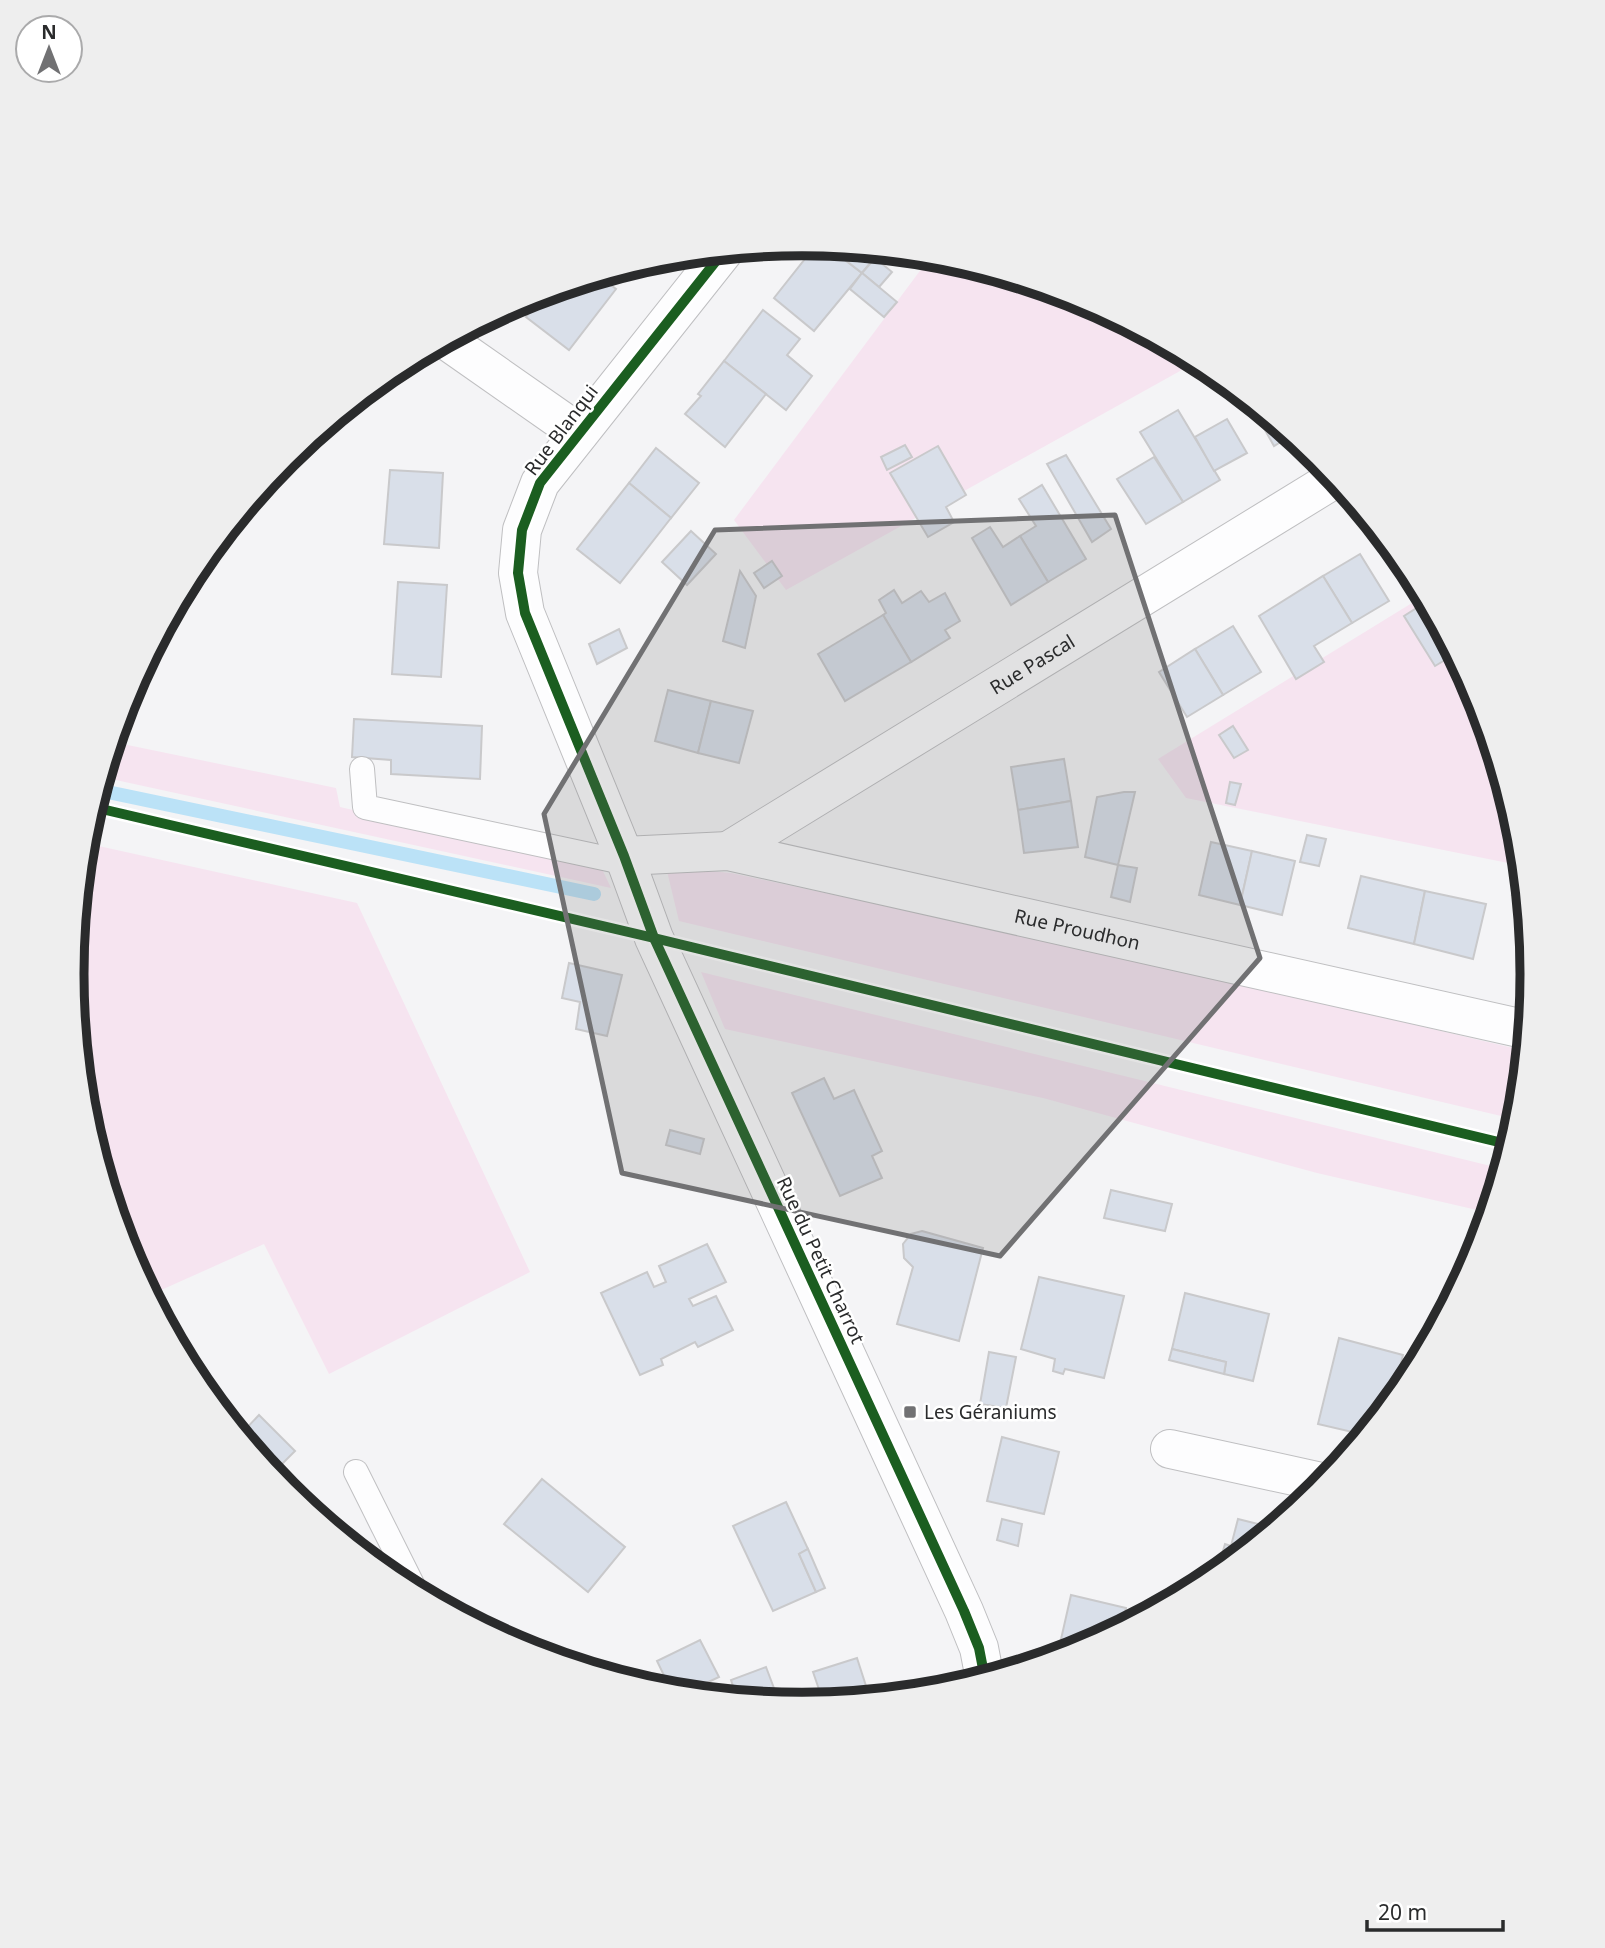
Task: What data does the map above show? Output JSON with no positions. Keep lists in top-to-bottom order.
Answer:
{
  "streets": {
    "street": [
      "Rue Blanqui",
      "Rue Pascal",
      "Rue Proudhon",
      "Rue du Petit Charrot"
    ]
  },
  "crossings": [
    ["Rue Blanqui", "Rue Proudhon"],
    ["Rue Blanqui", "Rue du Petit Charrot"],
    ["Rue Pascal", "Rue Proudhon"],
    ["Rue Proudhon", "Rue du Petit Charrot"]
  ],
  "places": {
    "transit": ["Les Géraniums"]
  },
  "scale_bar": "20 m",
  "north": "top"
}
